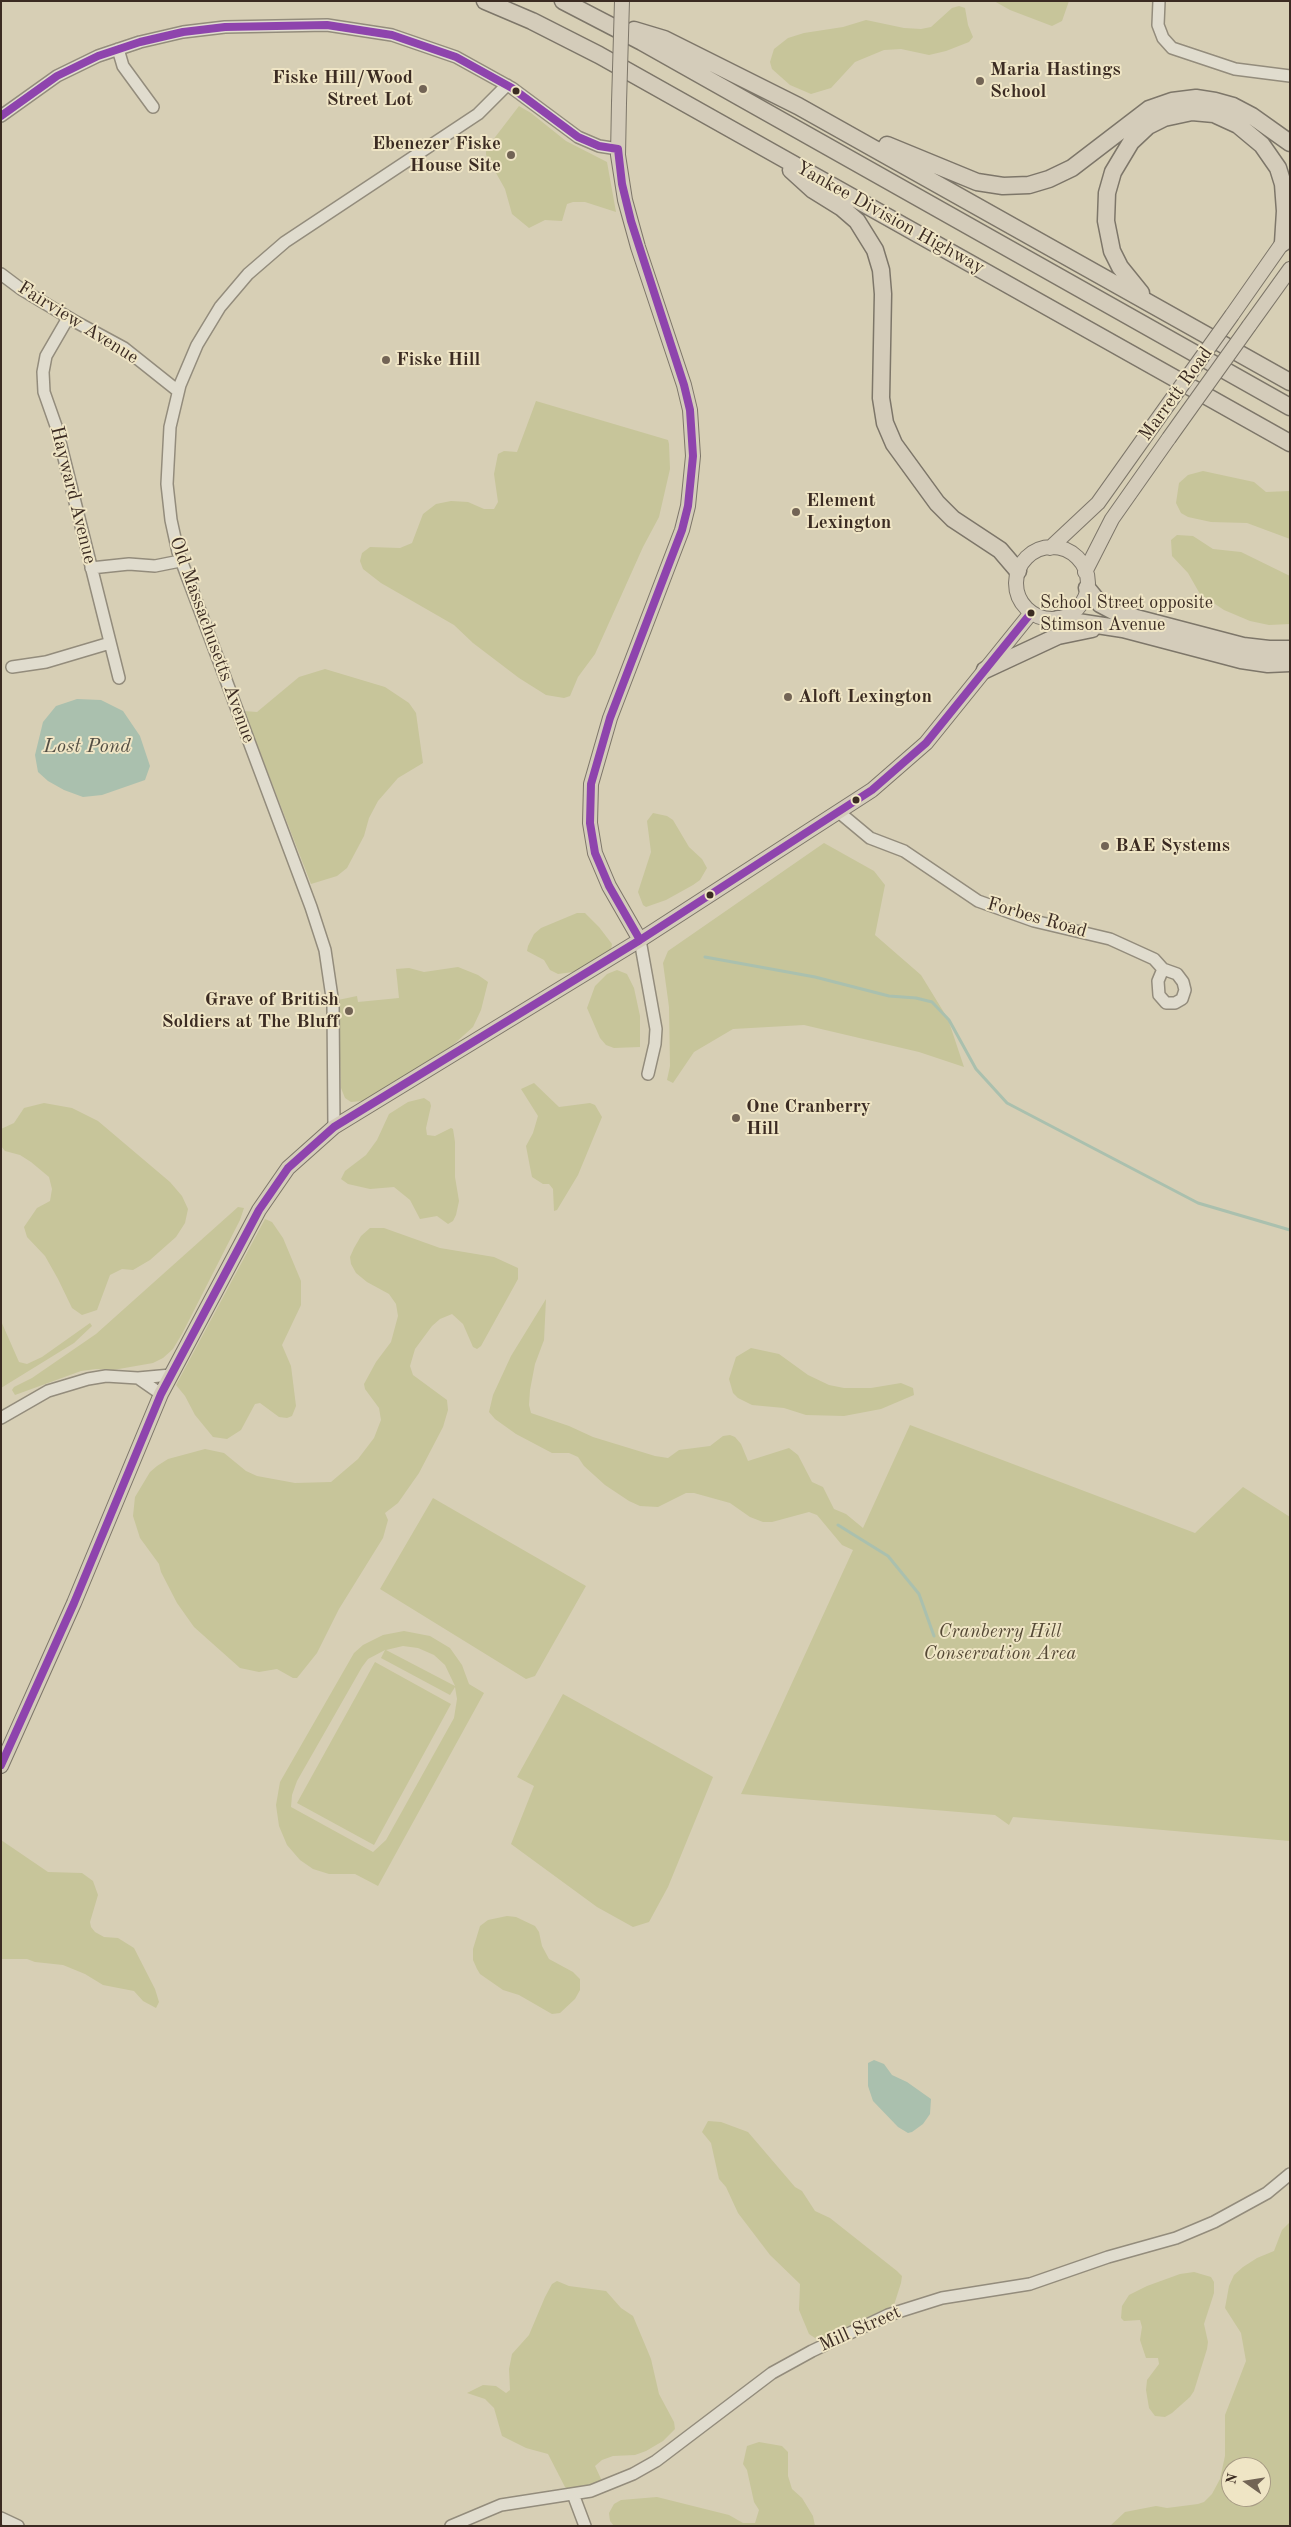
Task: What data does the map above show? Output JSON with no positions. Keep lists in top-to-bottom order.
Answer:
{
  "streets": {
    "highway": ["Yankee Division Highway"],
    "main road": ["Marrett Road"],
    "street": [
      "Fairview Avenue",
      "Hayward Avenue",
      "Old Massachusetts Avenue",
      "Forbes Road",
      "Mill Street"
    ]
  },
  "crossings": [
    ["Fairview Avenue", "Hayward Avenue"],
    ["Fairview Avenue", "Old Massachusetts Avenue"]
  ],
  "water": ["Lost Pond"],
  "parks": ["Cranberry Hill Conservation Area"],
  "places": [
    "Maria Hastings School",
    "Fiske Hill/Wood Street Lot",
    "Ebenezer Fiske House Site",
    "Fiske Hill",
    "Element Lexington",
    "School Street opposite Stimson Avenue",
    "Aloft Lexington",
    "BAE Systems",
    "Grave of British Soldiers at The Bluff",
    "One Cranberry Hill"
  ],
  "north": "left"
}
